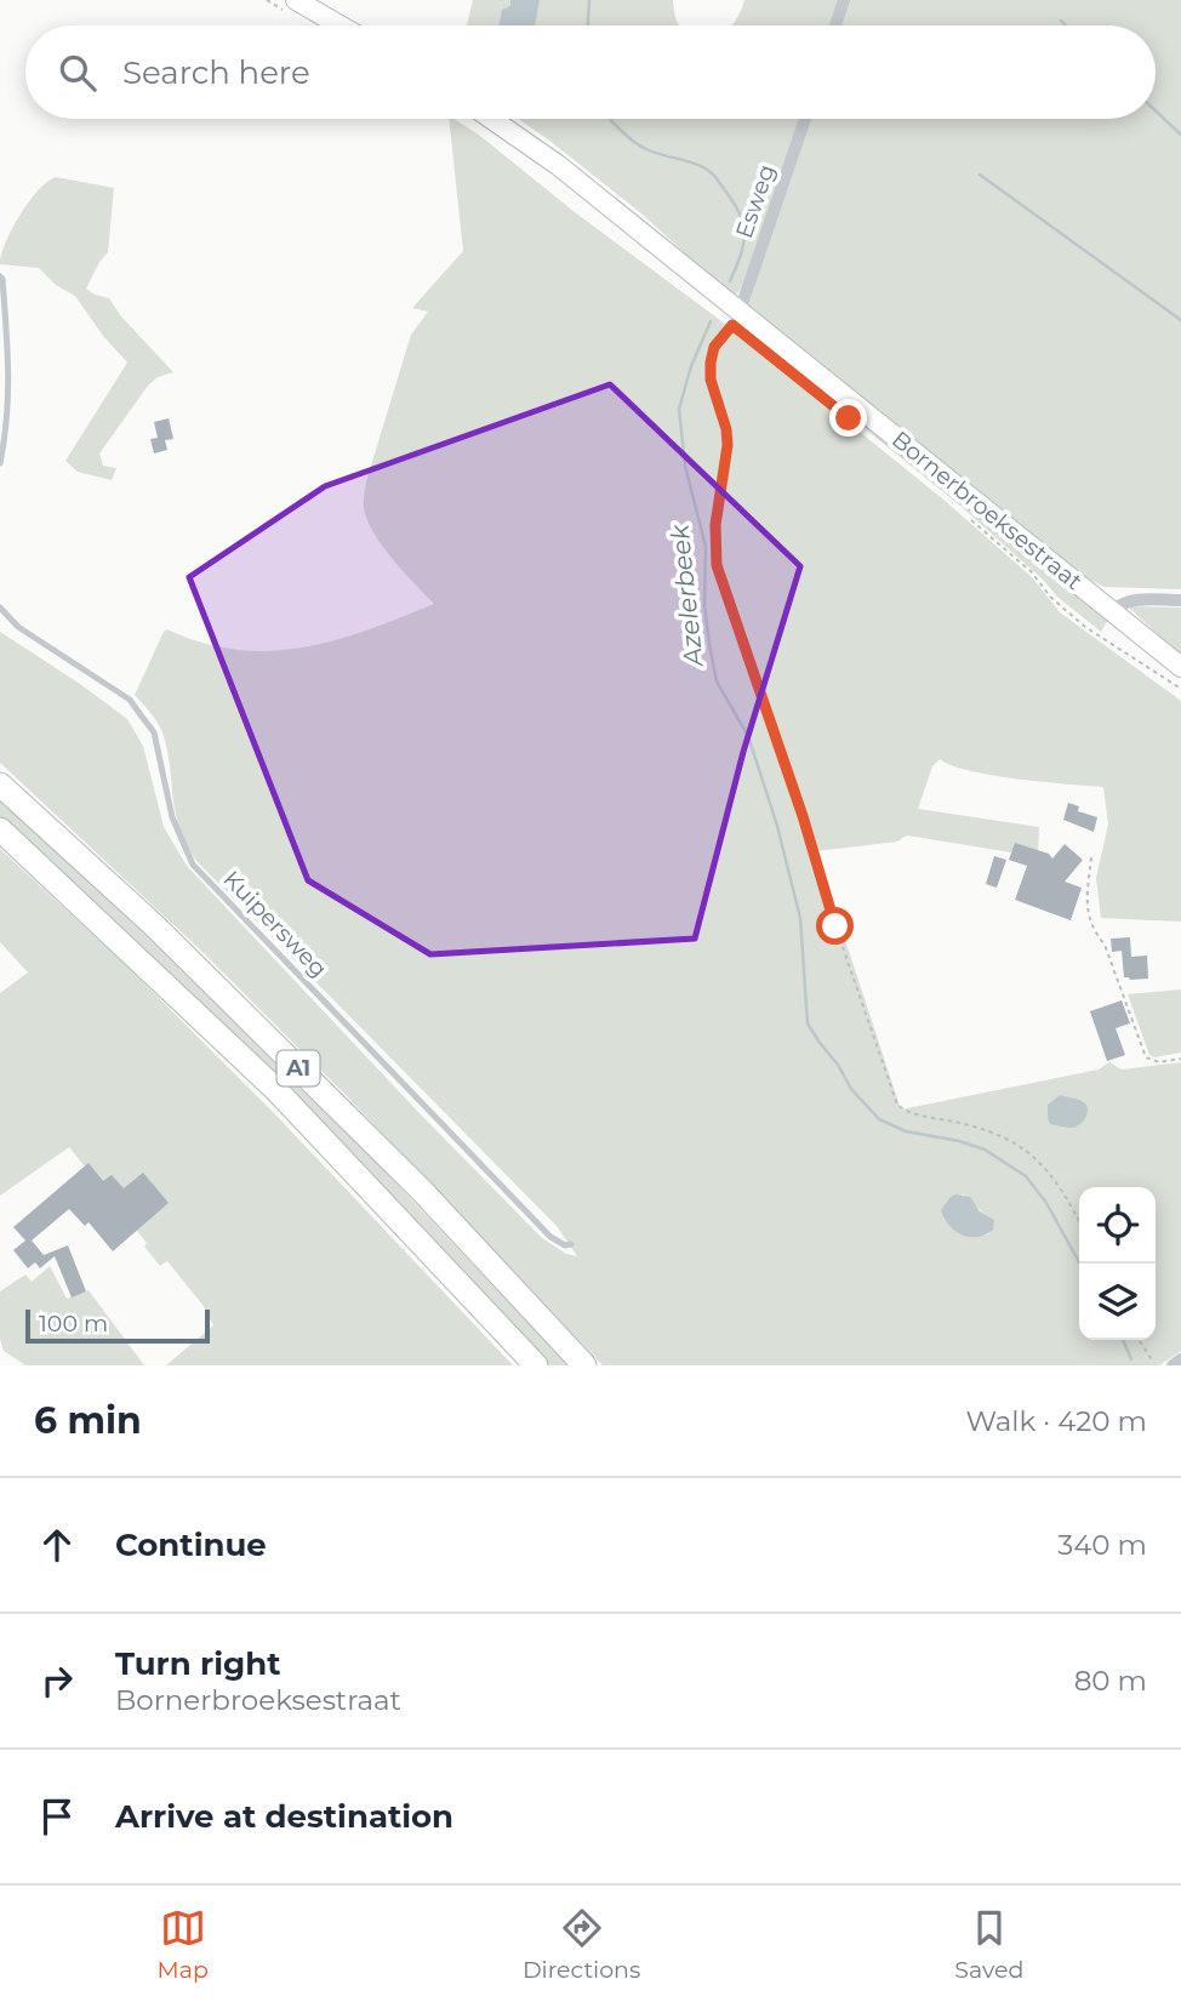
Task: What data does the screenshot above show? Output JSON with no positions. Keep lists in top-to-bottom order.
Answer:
{
  "streets": {
    "highway": ["A1"],
    "main road": ["Bornerbroeksestraat"],
    "street": ["Esweg"],
    "lane": ["Kuipersweg"]
  },
  "crossings": [
    ["Esweg", "Bornerbroeksestraat"]
  ],
  "water": ["Azelerbeek"],
  "scale_bar": "100 m",
  "page": {
    "search": "Search here",
    "scale": "100 m",
    "heading": ["6 min", "Walk · 420 m"],
    "list": [
      ["Continue", "340 m"],
      ["Turn right", "Bornerbroeksestraat", "80 m"],
      "Arrive at destination"
    ],
    "nav": ["Map", "Directions", "Saved"]
  }
}
